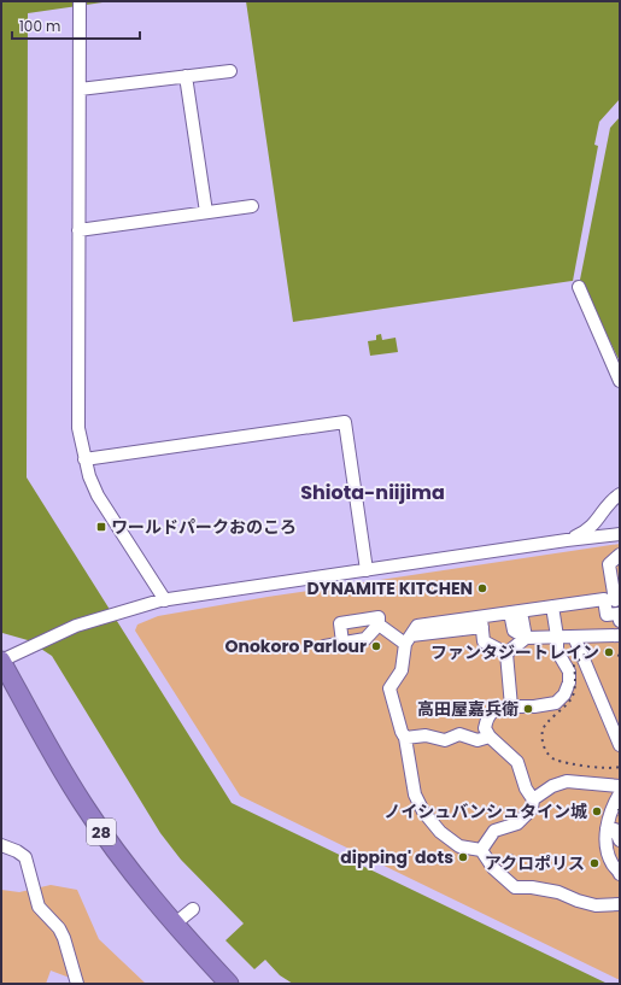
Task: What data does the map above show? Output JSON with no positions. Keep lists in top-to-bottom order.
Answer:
{
  "streets": {
    "highway": ["28"]
  },
  "districts": ["Shiota-niijima"],
  "places": {
    "transit": ["ワールドパークおのころ"],
    "other": [
      "DYNAMITE KITCHEN",
      "Onokoro Parlour",
      "ファンタジートレイン",
      "高田屋嘉兵衛",
      "ノイシュバンシュタイン城",
      "dipping' dots",
      "アクロポリス"
    ]
  },
  "scale_bar": "100 m"
}
